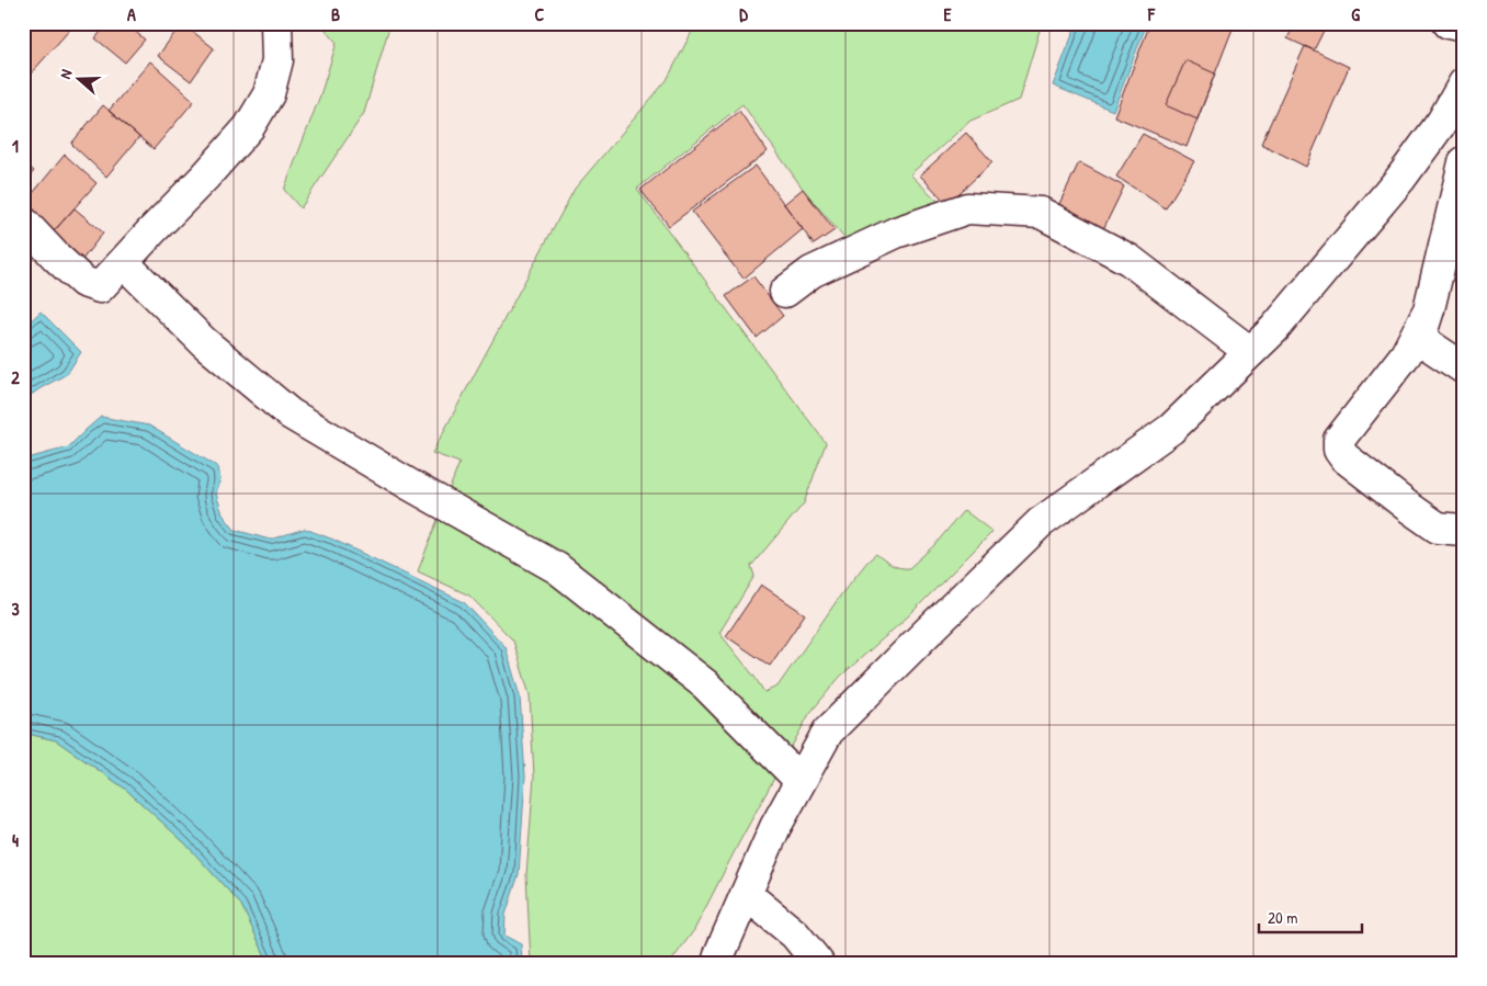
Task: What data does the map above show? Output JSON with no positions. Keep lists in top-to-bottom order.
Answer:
{
  "scale_bar": "20 m",
  "north": "left",
  "grid": {
    "columns": [
      "A",
      "B",
      "C",
      "D",
      "E",
      "F",
      "G"
    ],
    "rows": [
      "1",
      "2",
      "3",
      "4"
    ]
  }
}
